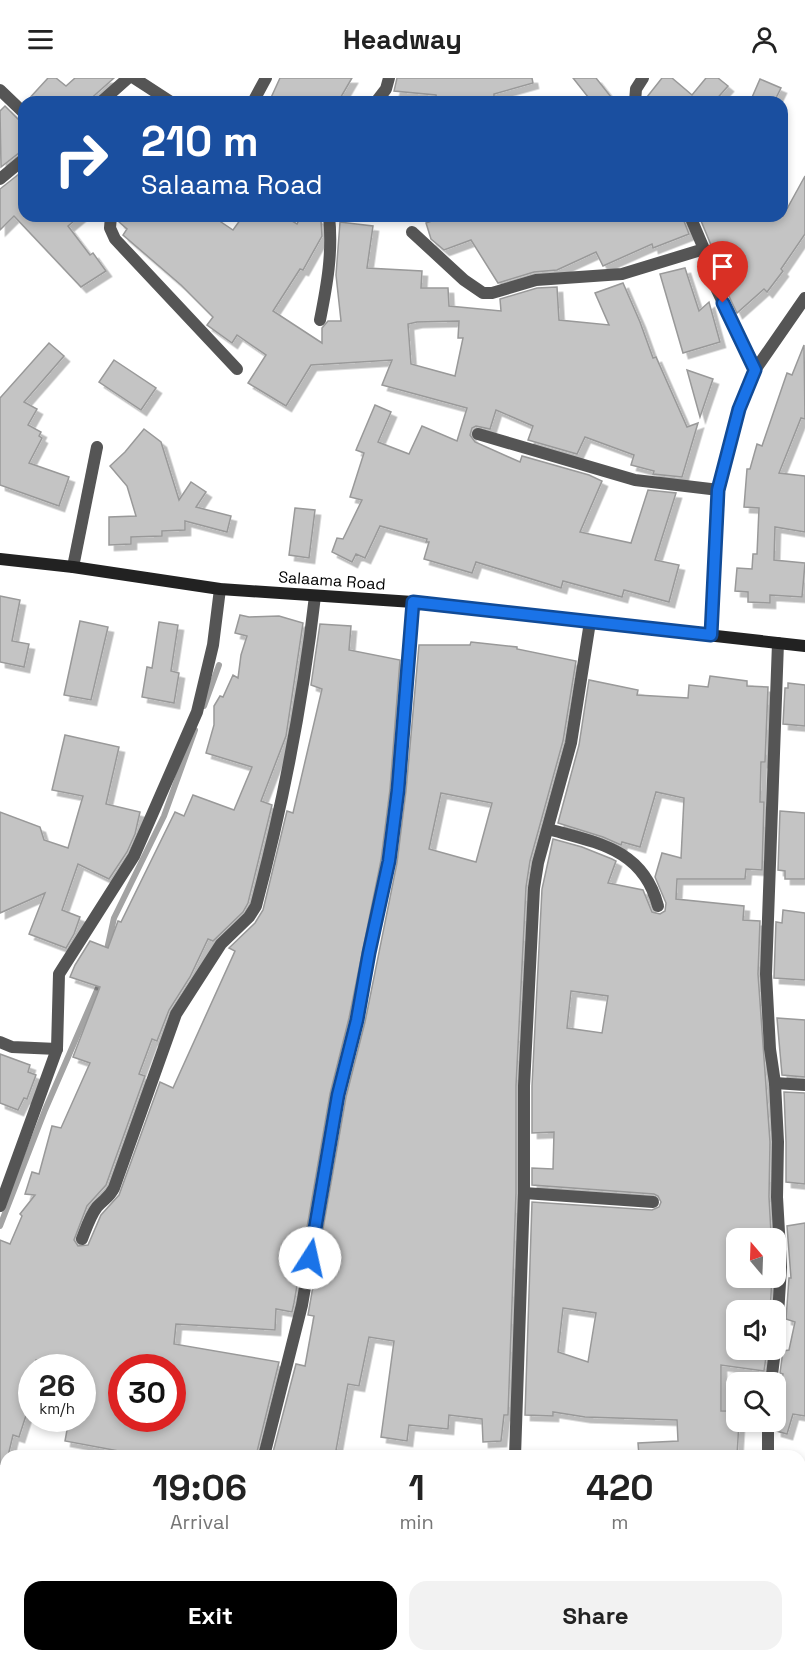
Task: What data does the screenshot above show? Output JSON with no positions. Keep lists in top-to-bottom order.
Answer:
{
  "streets": {
    "main road": ["Salaama Road"]
  },
  "north": "top",
  "page": {
    "header": "Headway",
    "turn": ["210 m", "Salaama Road"],
    "speed": "26 km/h",
    "limit": "30",
    "eta": [
      "19:06",
      "Arrival",
      "1",
      "min",
      "420",
      "m"
    ],
    "buttons": ["Exit", "Share"]
  }
}
